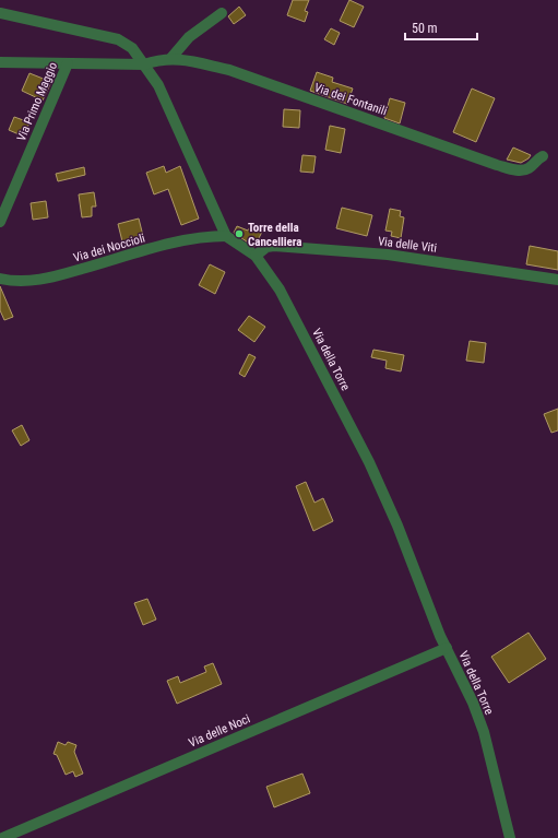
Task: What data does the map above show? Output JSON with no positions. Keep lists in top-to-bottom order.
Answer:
{
  "streets": {
    "street": [
      "Via dei Fontanili",
      "Via Primo Maggio",
      "Via delle Viti",
      "Via dei Noccioli",
      "Via della Torre",
      "Via delle Noci"
    ]
  },
  "crossings": [
    ["Via dei Fontanili", "Via Primo Maggio"],
    ["Via delle Viti", "Via della Torre"],
    ["Via dei Noccioli", "Via della Torre"],
    ["Via della Torre", "Via delle Noci"]
  ],
  "places": ["Torre della Cancelliera"],
  "scale_bar": "50 m"
}
